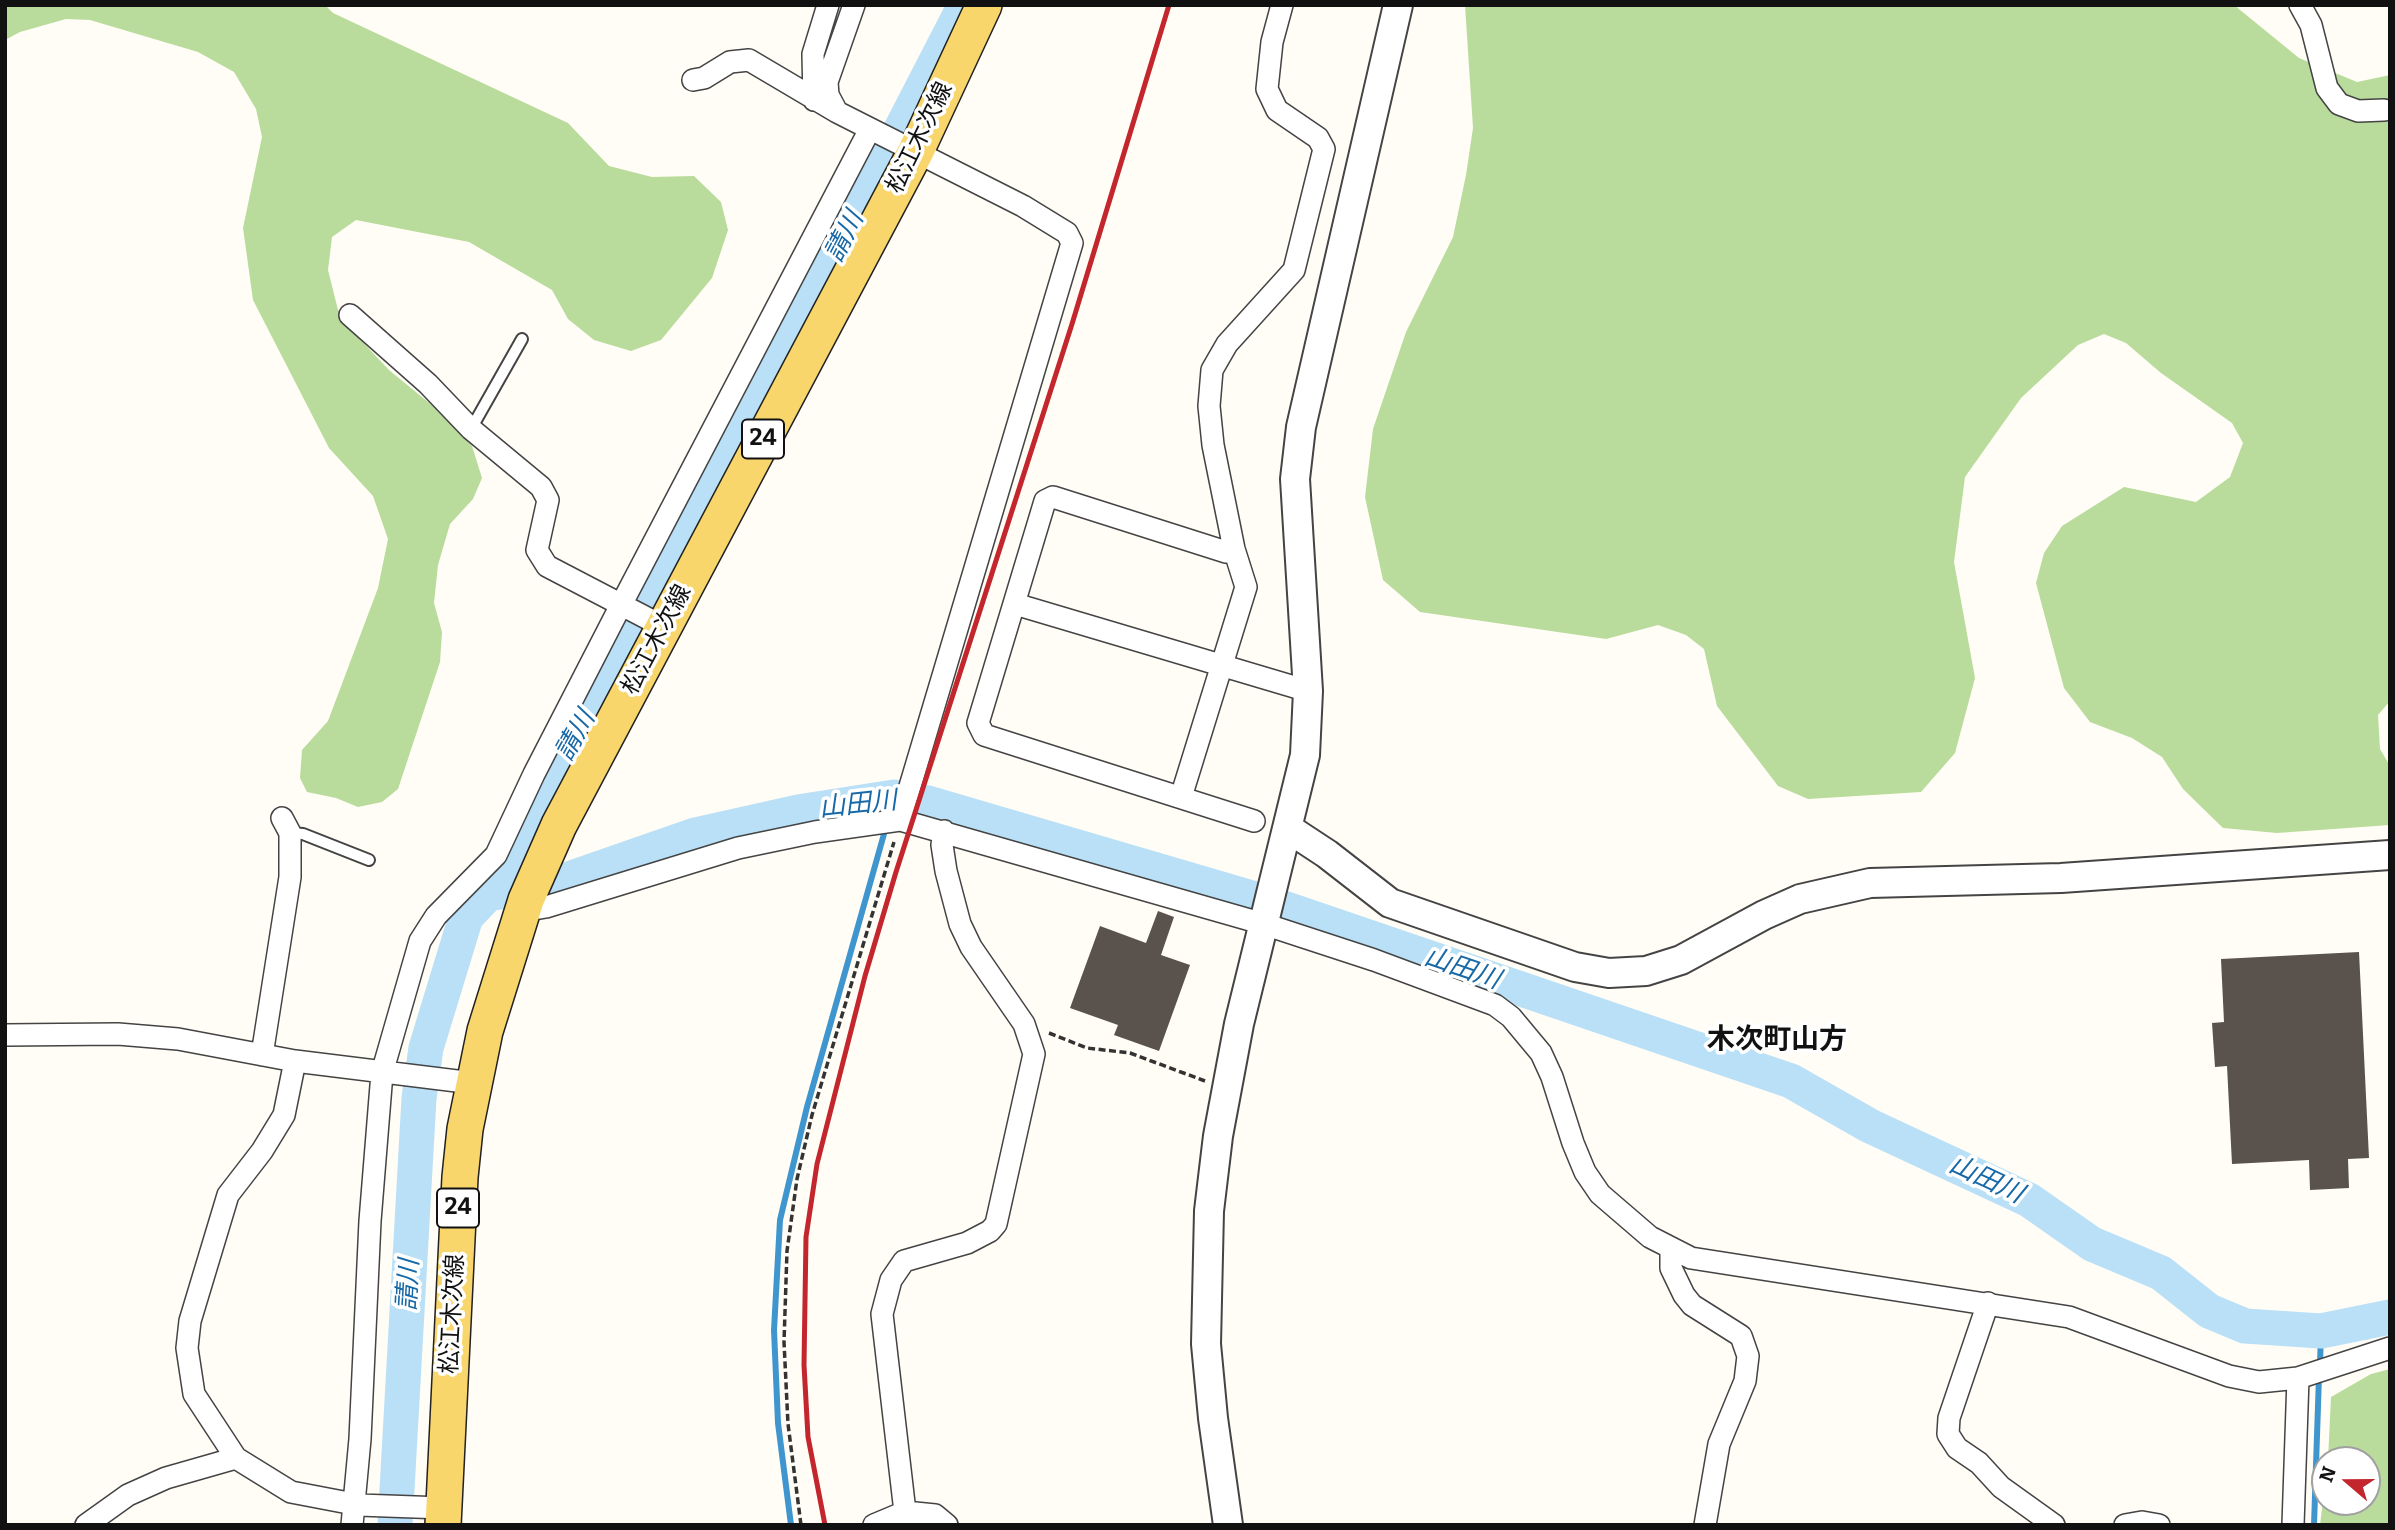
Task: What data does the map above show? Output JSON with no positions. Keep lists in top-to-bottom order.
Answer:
{
  "streets": {
    "main road": ["松江木次線", "24"]
  },
  "districts": ["木次町山方"],
  "water": ["請川", "山田川"],
  "north": "left"
}
